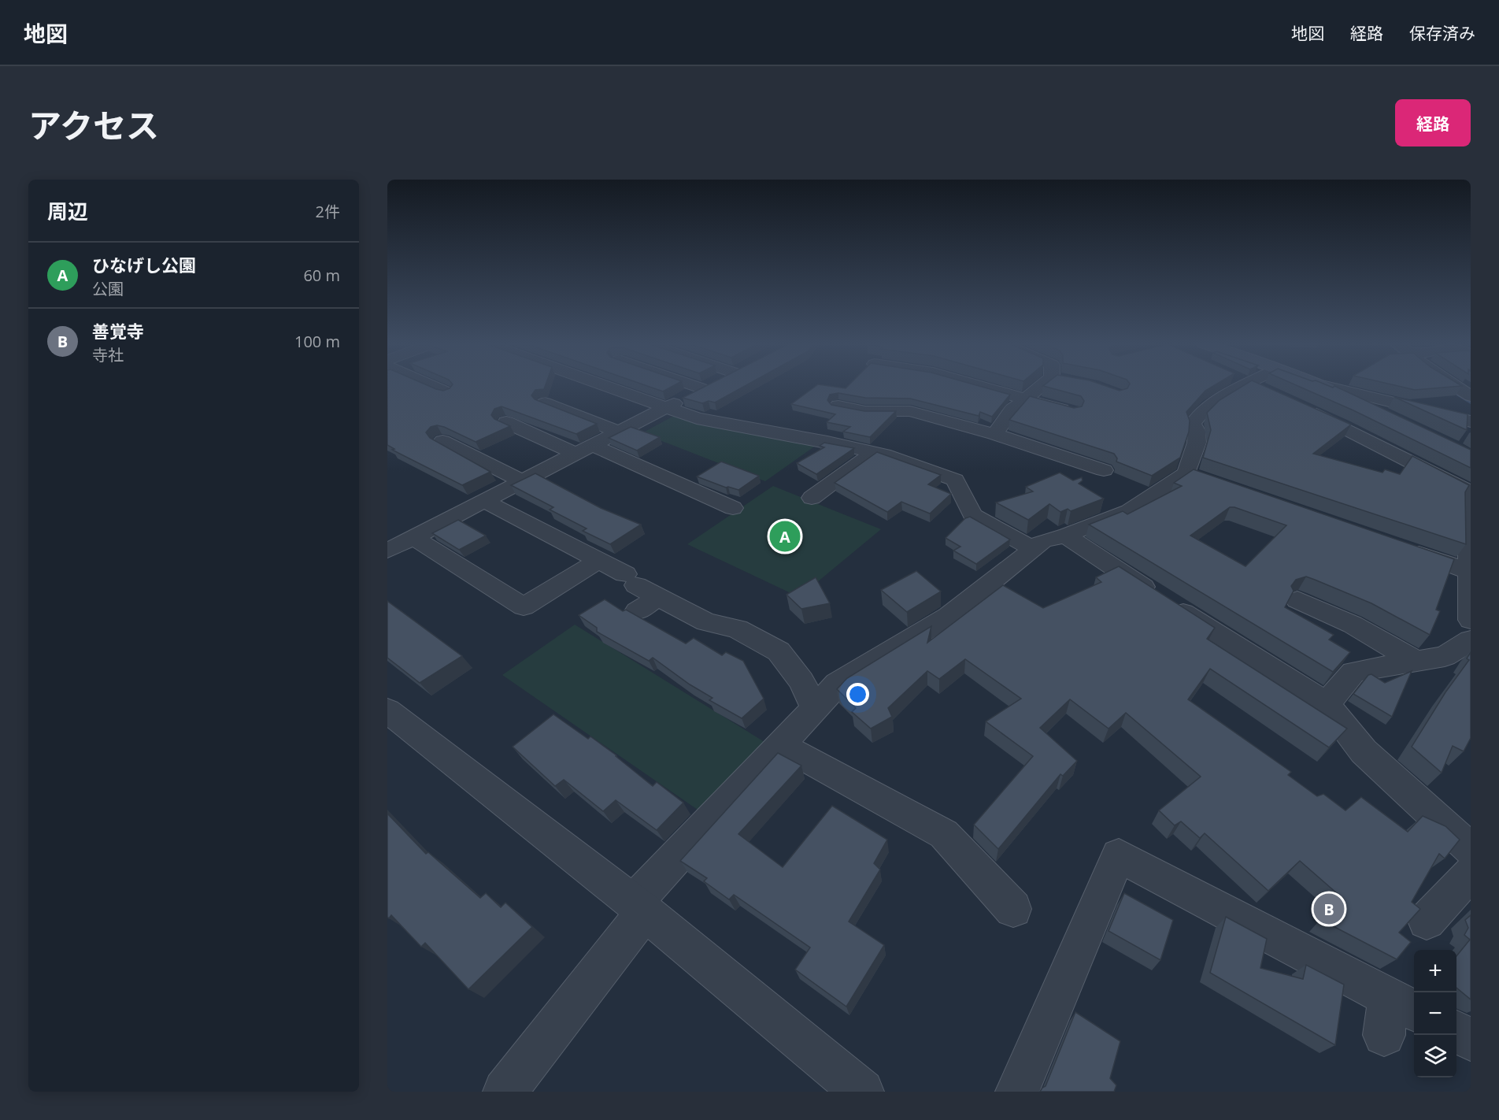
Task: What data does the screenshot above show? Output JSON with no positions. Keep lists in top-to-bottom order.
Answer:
{
  "page": {
    "header": "地図",
    "nav": ["地図", "経路", "保存済み"],
    "title": "アクセス",
    "buttons": "経路",
    "heading": ["周辺", "2件"],
    "list": [
      {
        "mark": "A",
        "name": "ひなげし公園",
        "note": "公園",
        "value": "60 m"
      },
      {
        "mark": "B",
        "name": "善覚寺",
        "note": "寺社",
        "value": "100 m"
      }
    ],
    "pins": ["A", "B"],
    "map_buttons": ["+", "−"]
  }
}
